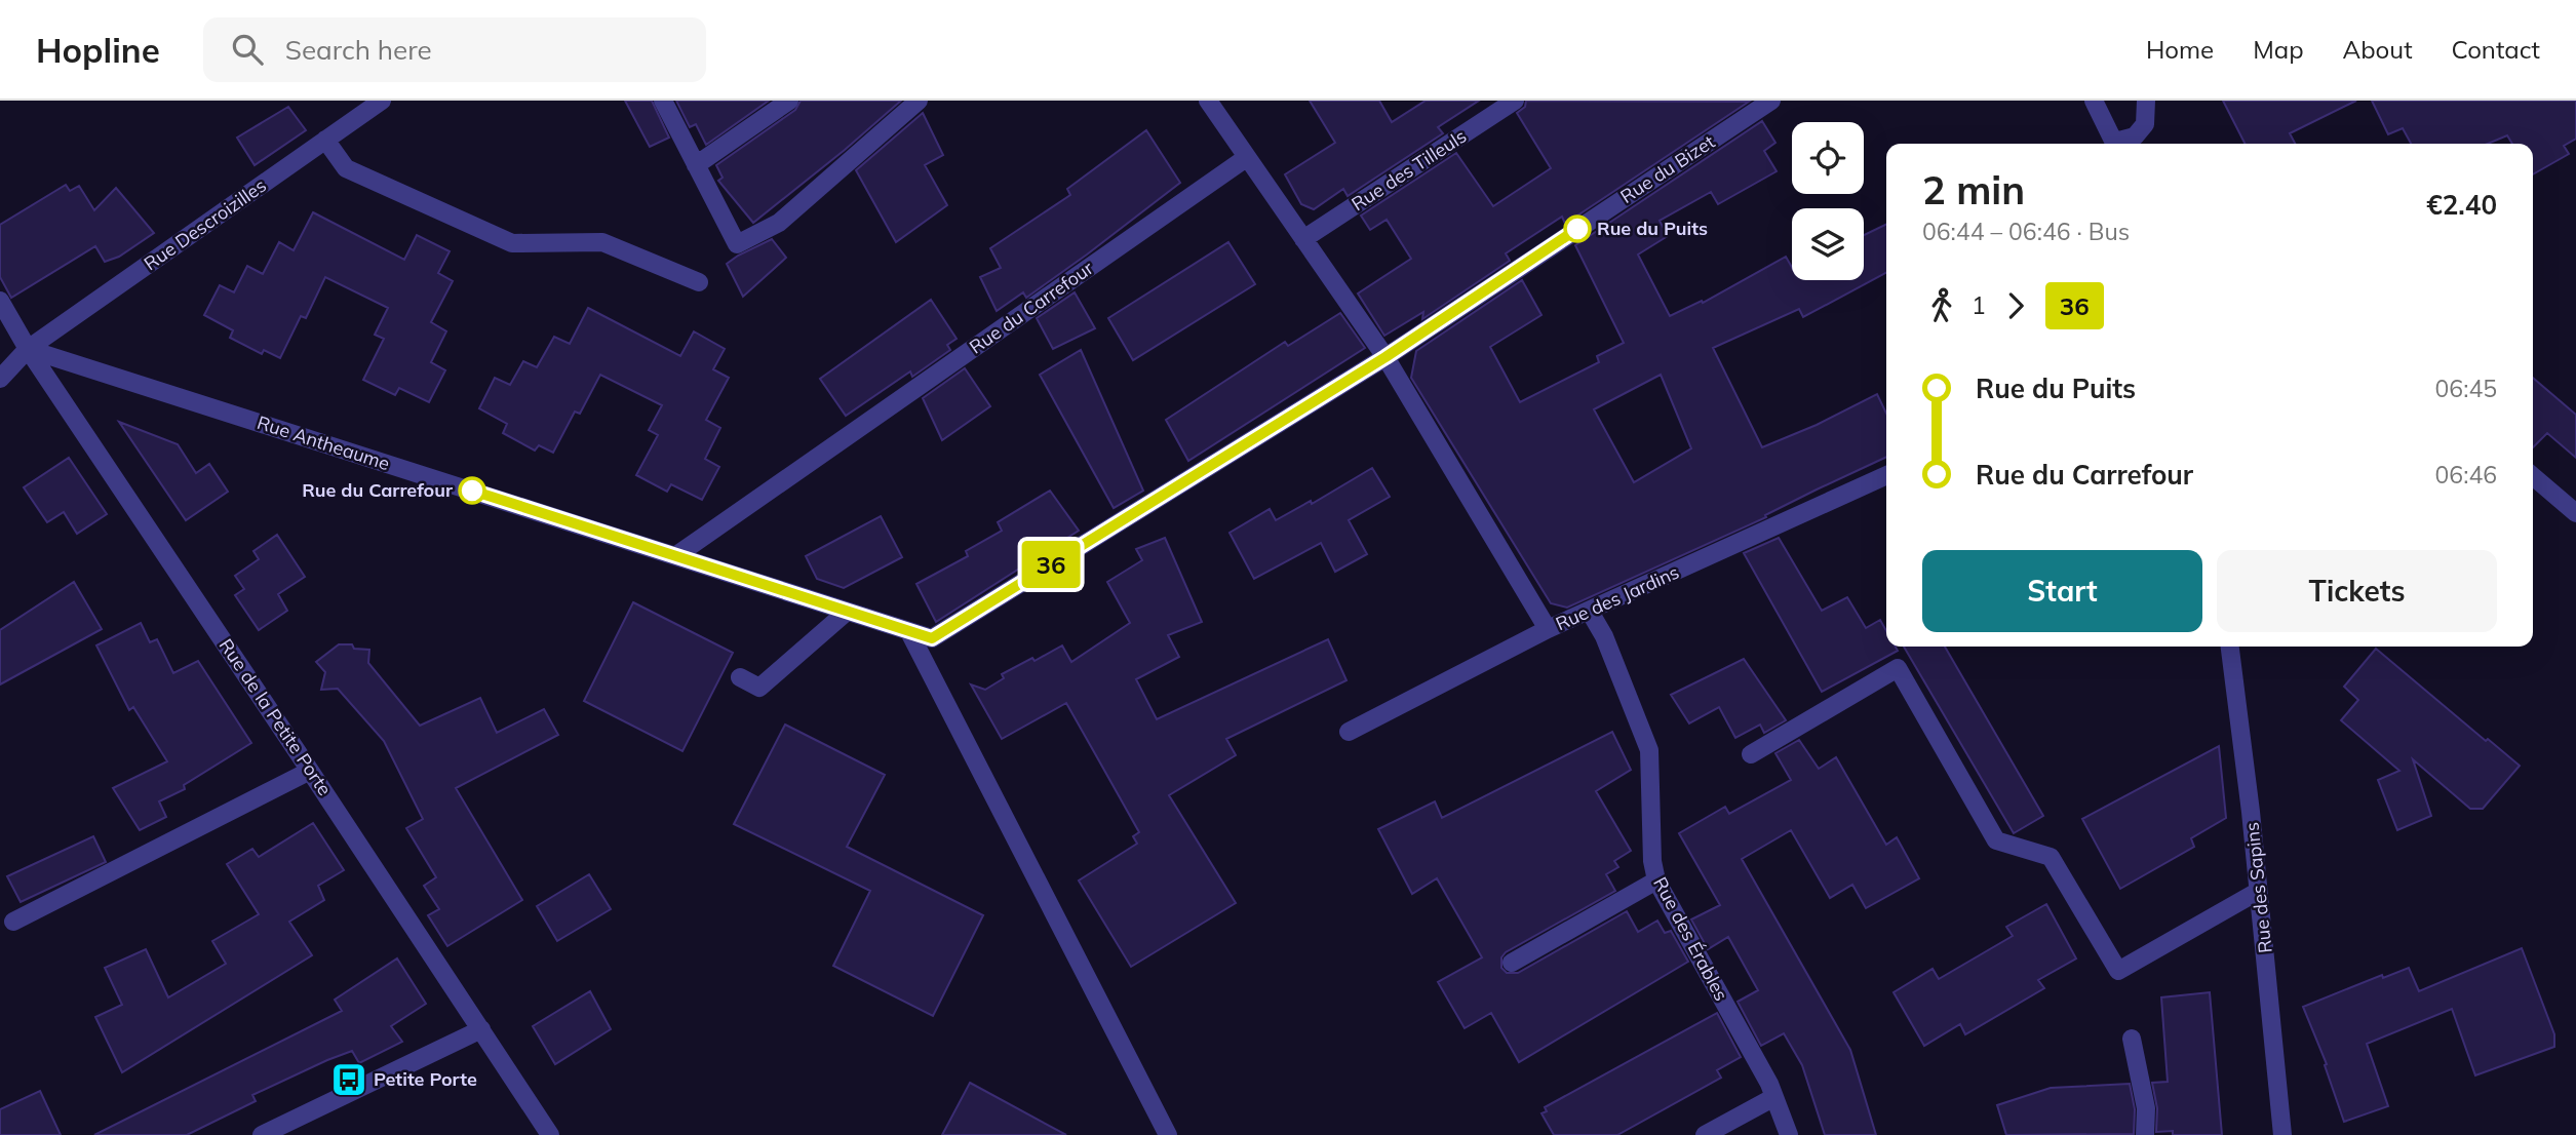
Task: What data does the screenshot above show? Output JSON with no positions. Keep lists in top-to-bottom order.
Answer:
{
  "streets": {
    "street": [
      "Rue du Bizet",
      "Rue des Tilleuls",
      "Rue Descroizilles",
      "Rue du Carrefour",
      "Rue Antheaume",
      "Rue des Jardins",
      "Rue de la Petite Porte",
      "Rue des Sapins",
      "Rue des Érables"
    ]
  },
  "crossings": [
    ["Rue du Bizet", "Rue Antheaume"],
    ["Rue Descroizilles", "Rue Antheaume"],
    ["Rue Descroizilles", "Rue de la Petite Porte"],
    ["Rue du Carrefour", "Rue Antheaume"],
    ["Rue Antheaume", "Rue de la Petite Porte"],
    ["Rue des Jardins", "Rue des Érables"]
  ],
  "places": {
    "other": ["Rue du Puits", "Rue du Carrefour"],
    "bus stop": ["Petite Porte"]
  },
  "lines": ["bus line 36"],
  "page": {
    "header": "Hopline",
    "search": "Search here",
    "nav": [
      "Home",
      "Map",
      "About",
      "Contact"
    ],
    "on_map": "36",
    "heading": ["2 min", "06:44 – 06:46 · Bus", "€2.40"],
    "legs": ["1", "36"],
    "list": [
      {
        "name": "Rue du Puits",
        "value": "06:45"
      },
      {
        "name": "Rue du Carrefour",
        "value": "06:46"
      }
    ],
    "buttons": ["Start", "Tickets"]
  }
}
